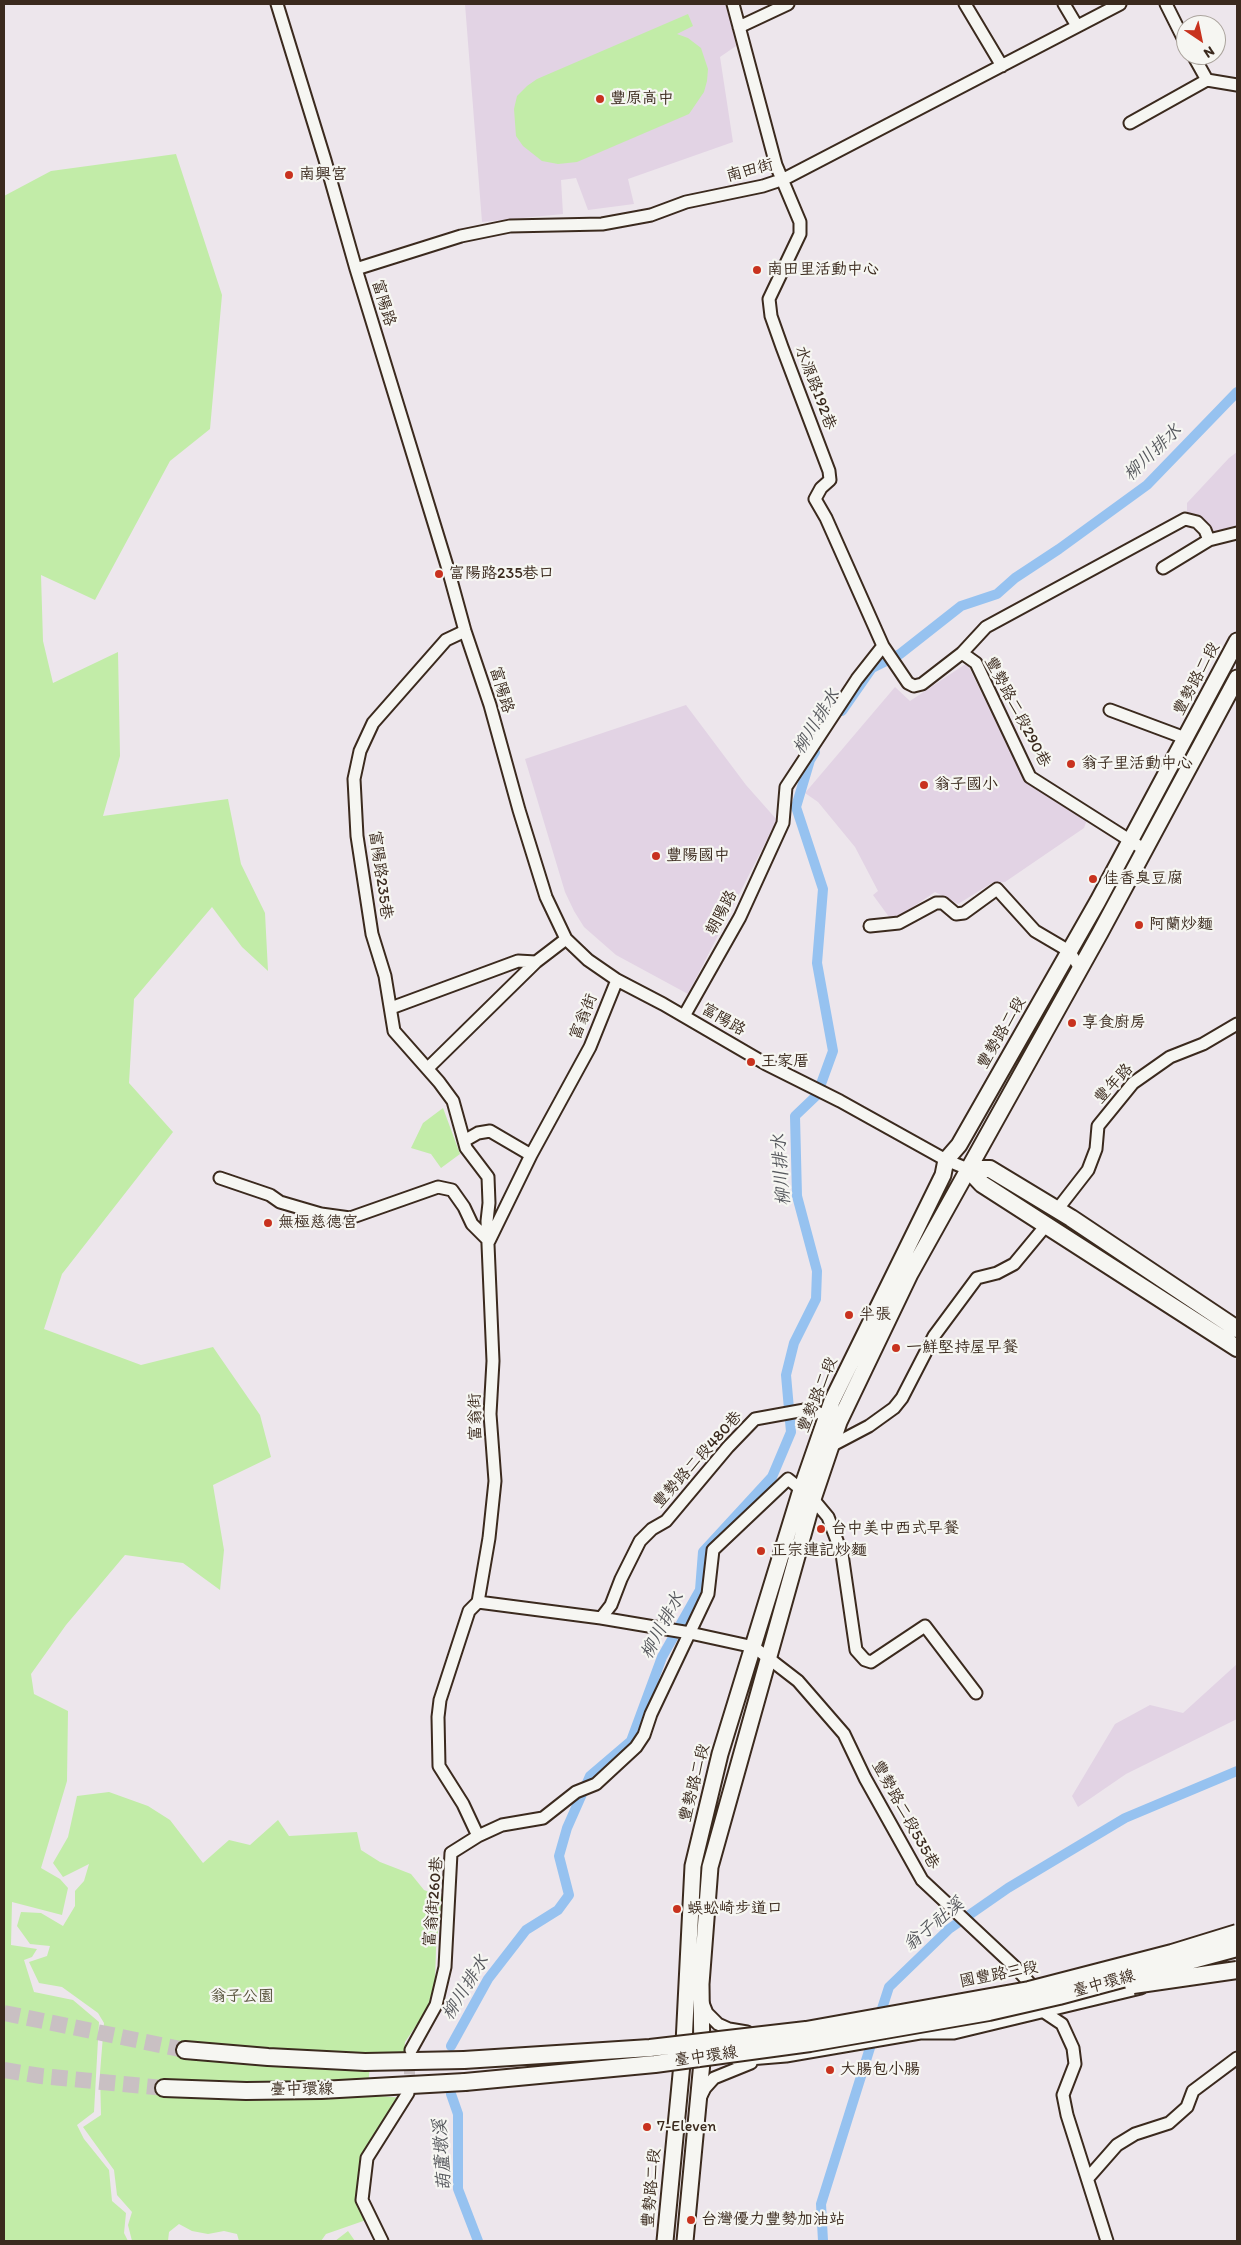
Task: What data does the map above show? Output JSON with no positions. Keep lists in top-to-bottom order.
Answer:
{
  "streets": {
    "highway": ["臺中環線"],
    "main road": ["豐勢路二段"],
    "street": [
      "南田街",
      "富陽路",
      "水源路192巷",
      "豐勢路二段290巷",
      "富陽路235巷",
      "朝陽路",
      "富翁街",
      "豐年路",
      "豐勢路二段480巷",
      "豐勢路二段535巷",
      "富翁街260巷",
      "國豐路三段"
    ]
  },
  "crossings": [
    ["南田街", "富陽路"],
    ["南田街", "水源路192巷"],
    ["富陽路", "豐勢路二段"],
    ["富陽路", "富陽路235巷"],
    ["富陽路", "朝陽路"],
    ["富陽路", "富翁街"],
    ["水源路192巷", "豐勢路二段290巷"],
    ["水源路192巷", "朝陽路"],
    ["豐勢路二段", "豐勢路二段290巷"],
    ["豐勢路二段", "豐勢路二段480巷"],
    ["豐勢路二段", "豐勢路二段535巷"],
    ["豐勢路二段", "國豐路三段"],
    ["富陽路235巷", "富翁街"],
    ["豐勢路二段535巷", "國豐路三段"]
  ],
  "water": ["柳川排水", "翁子社溪", "葫蘆墩溪"],
  "parks": ["翁子公園"],
  "places": [
    "豐原高中",
    "南興宮",
    "南田里活動中心",
    "富陽路235巷口",
    "翁子里活動中心",
    "翁子國小",
    "豐陽國中",
    "佳香臭豆腐",
    "阿蘭炒麵",
    "享食廚房",
    "王家厝",
    "無極慈德宮",
    "半張",
    "一鮮堅持屋早餐",
    "台中美中西式早餐",
    "正宗連記炒麵",
    "蜈蚣崎步道口",
    "大腸包小腸",
    "7-Eleven",
    "台灣優力豐勢加油站"
  ],
  "north": "bottom right"
}
